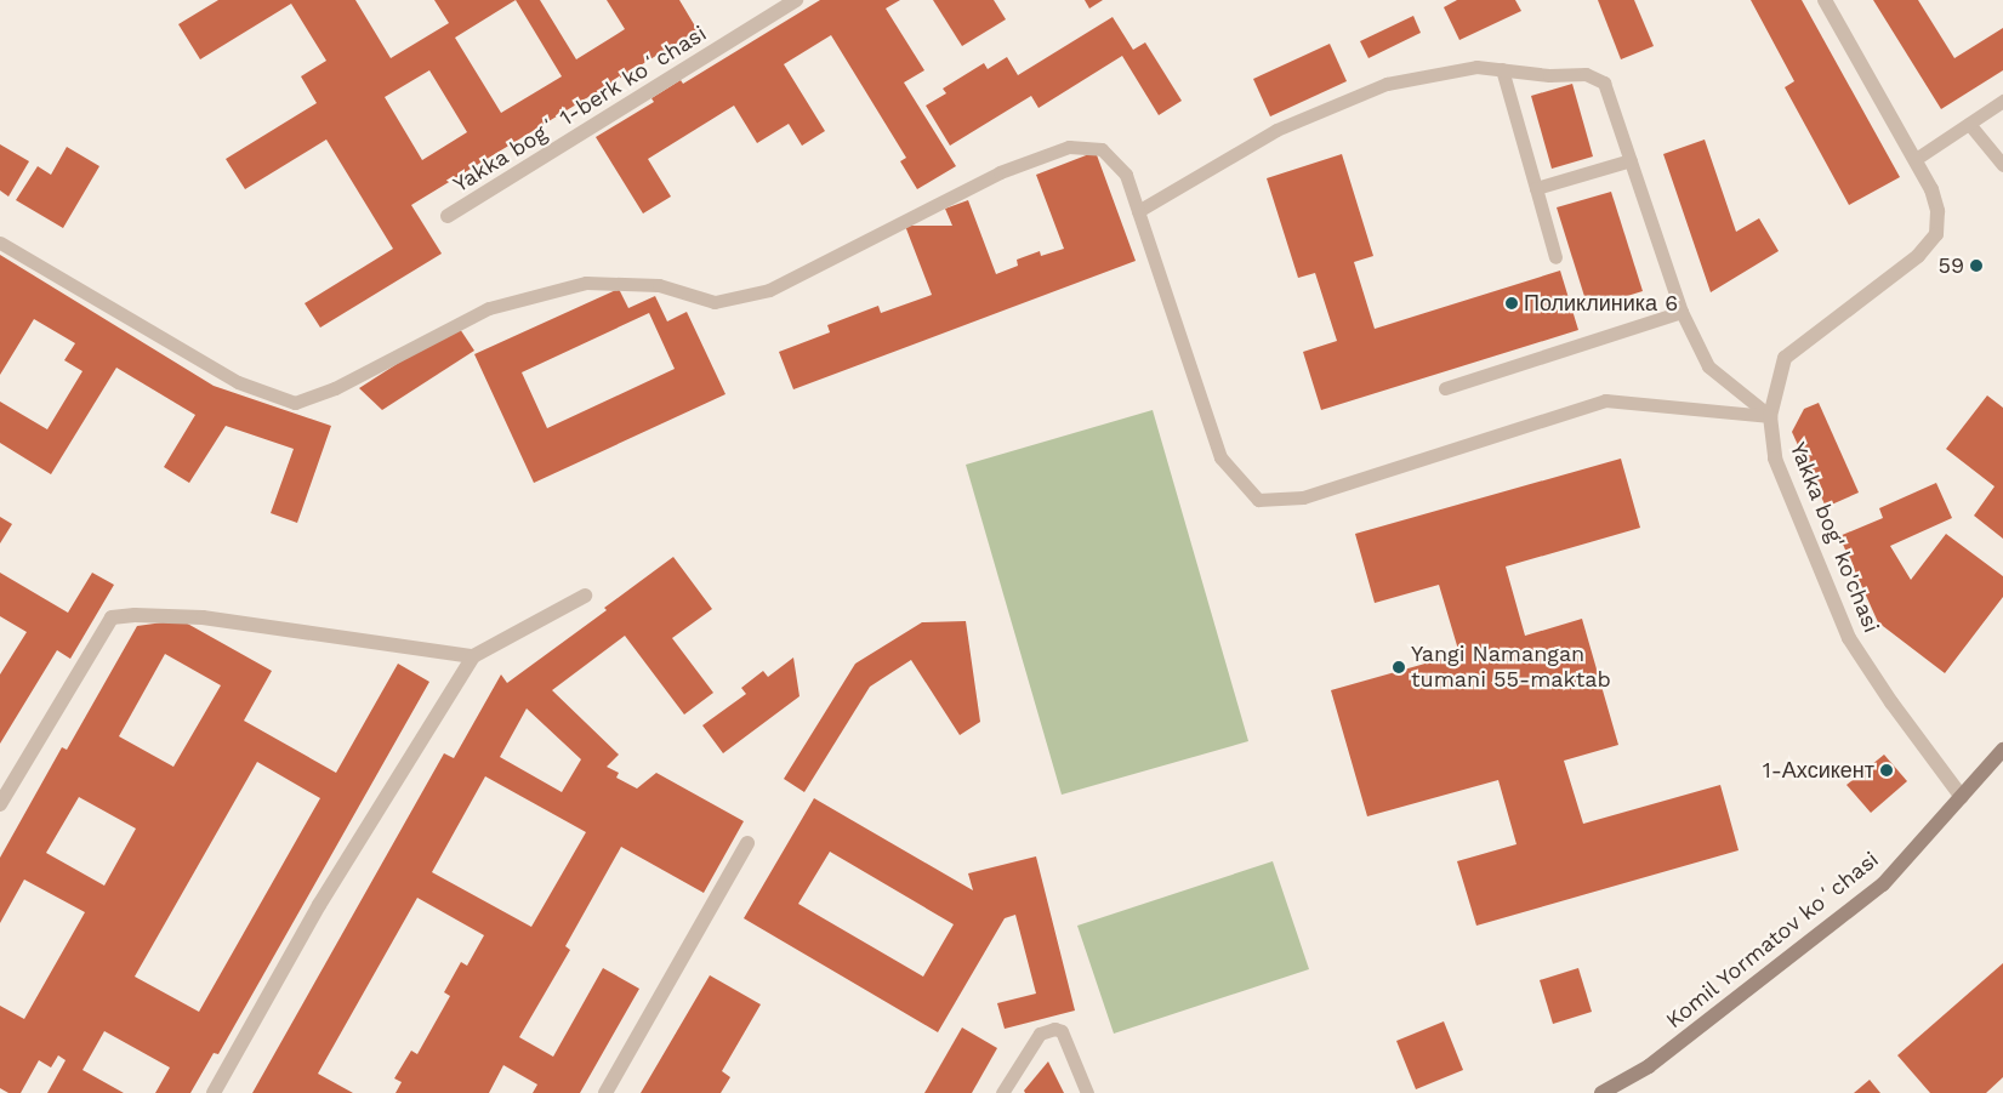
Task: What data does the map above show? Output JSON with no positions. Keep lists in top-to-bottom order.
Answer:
{
  "streets": {
    "street": ["Yakka bogʻ 1-berk koʻchasi", "Yakka bog' ko'chasi", "Komil Yormatov koʻchasi"]
  },
  "crossings": [
    ["Yakka bog' ko'chasi", "Komil Yormatov koʻchasi"]
  ],
  "places": [
    "59",
    "Поликлиника 6",
    "Yangi Namangan tumani 55-maktab",
    "1-Ахсикент"
  ]
}
